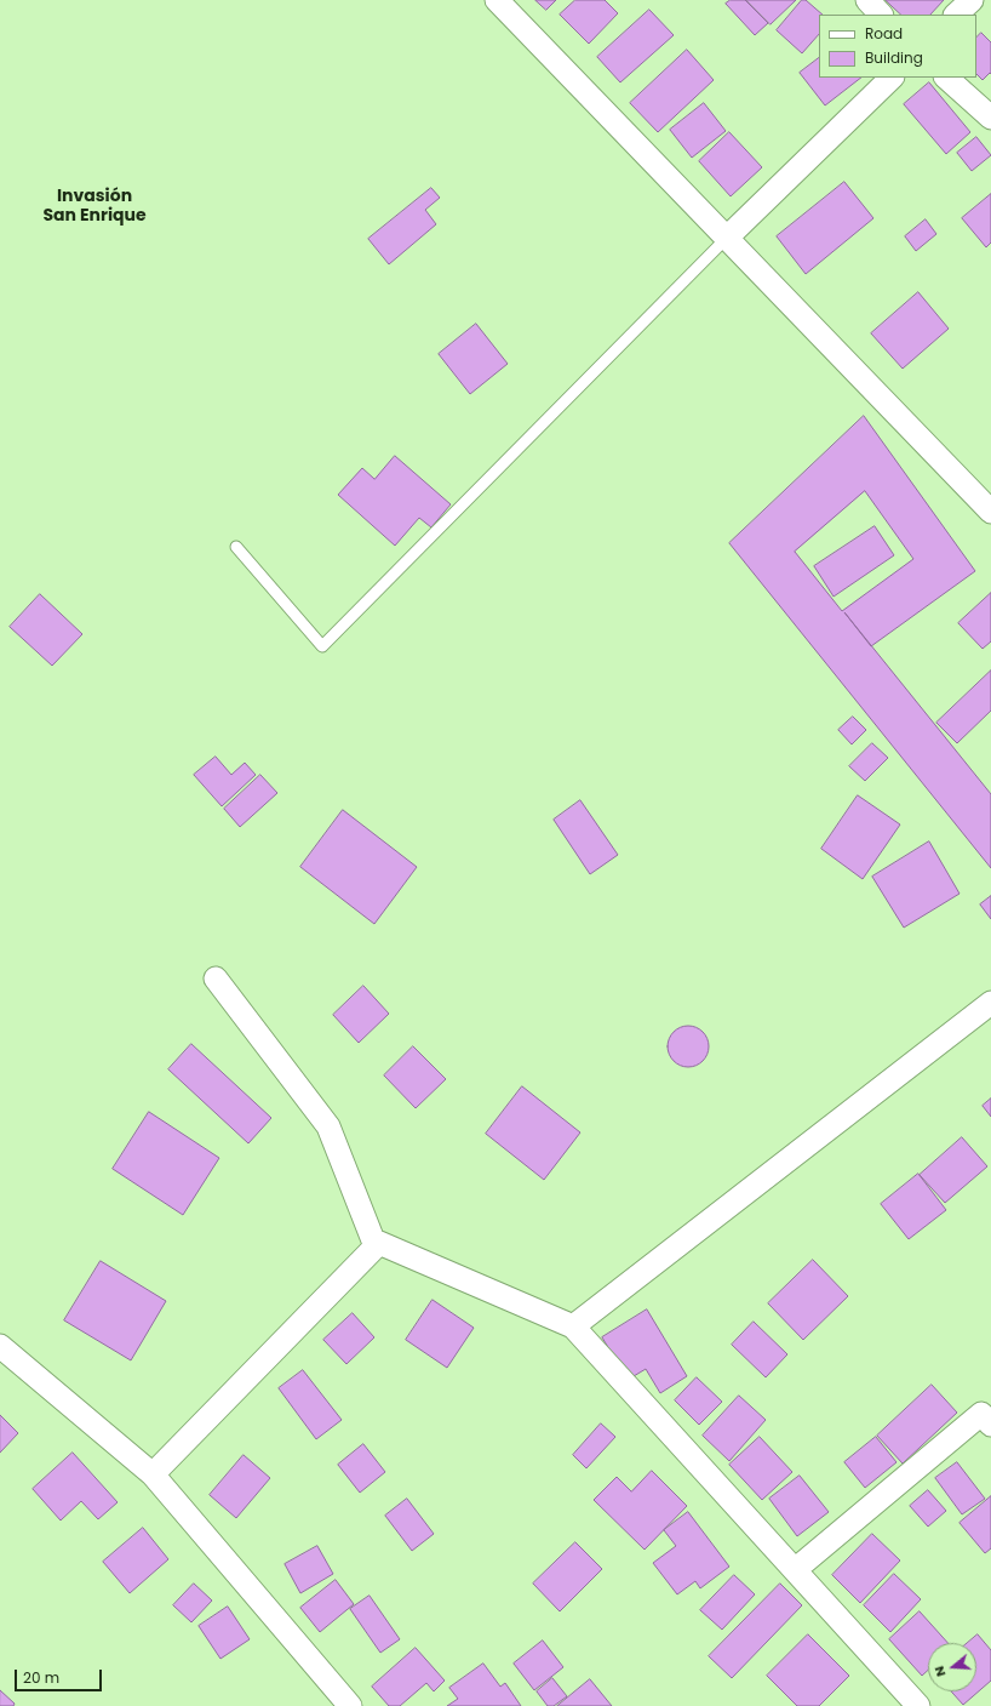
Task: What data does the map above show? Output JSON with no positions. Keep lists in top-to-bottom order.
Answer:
{
  "districts": ["Invasión San Enrique"],
  "legend": ["Road", "Building"],
  "scale_bar": "20 m",
  "north": "left"
}
